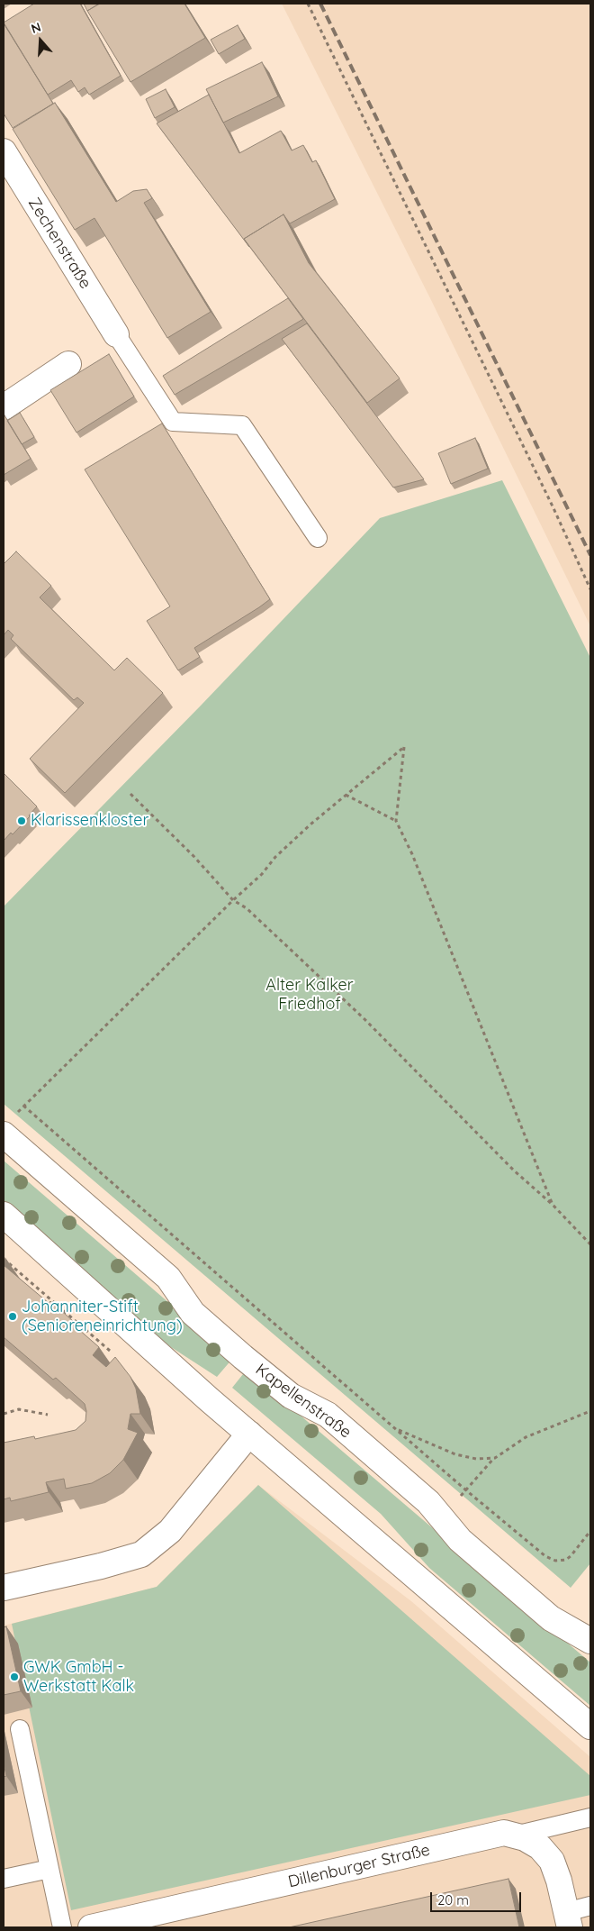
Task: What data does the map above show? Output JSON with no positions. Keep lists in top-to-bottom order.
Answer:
{
  "streets": {
    "street": ["Zechenstraße", "Kapellenstraße", "Dillenburger Straße"]
  },
  "parks": ["Alter Kalker Friedhof"],
  "places": ["Klarissenkloster", "Johanniter-Stift (Senioreneinrichtung)", "GWK GmbH - Werkstatt Kalk"],
  "scale_bar": "20 m",
  "north": "top"
}
